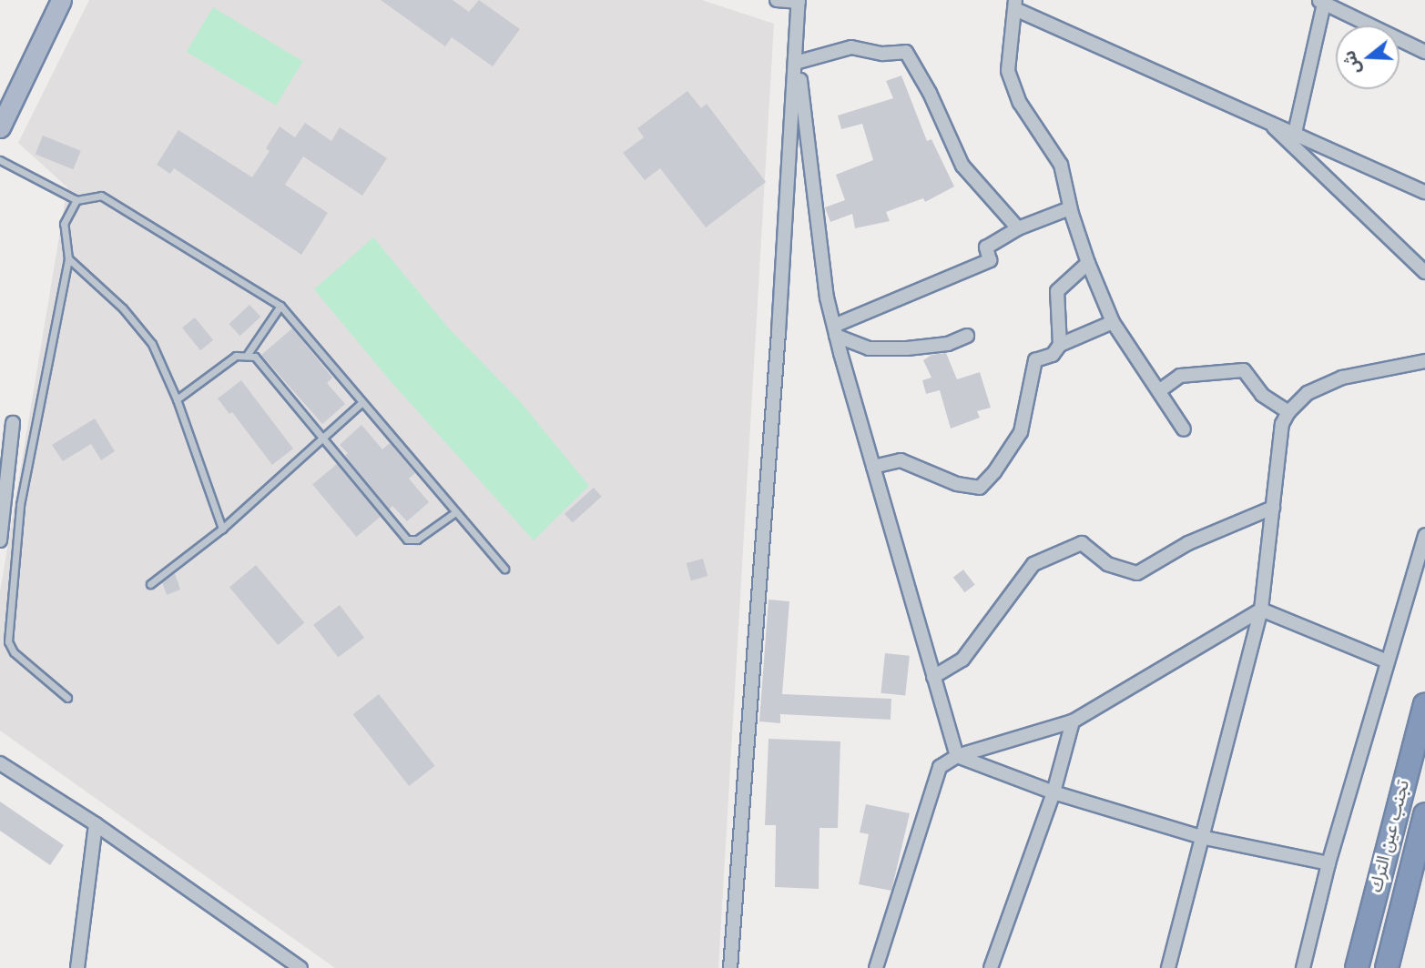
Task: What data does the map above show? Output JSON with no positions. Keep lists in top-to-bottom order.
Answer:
{
  "streets": {
    "highway": ["تجنب عين الترك"]
  },
  "north": "left"
}
